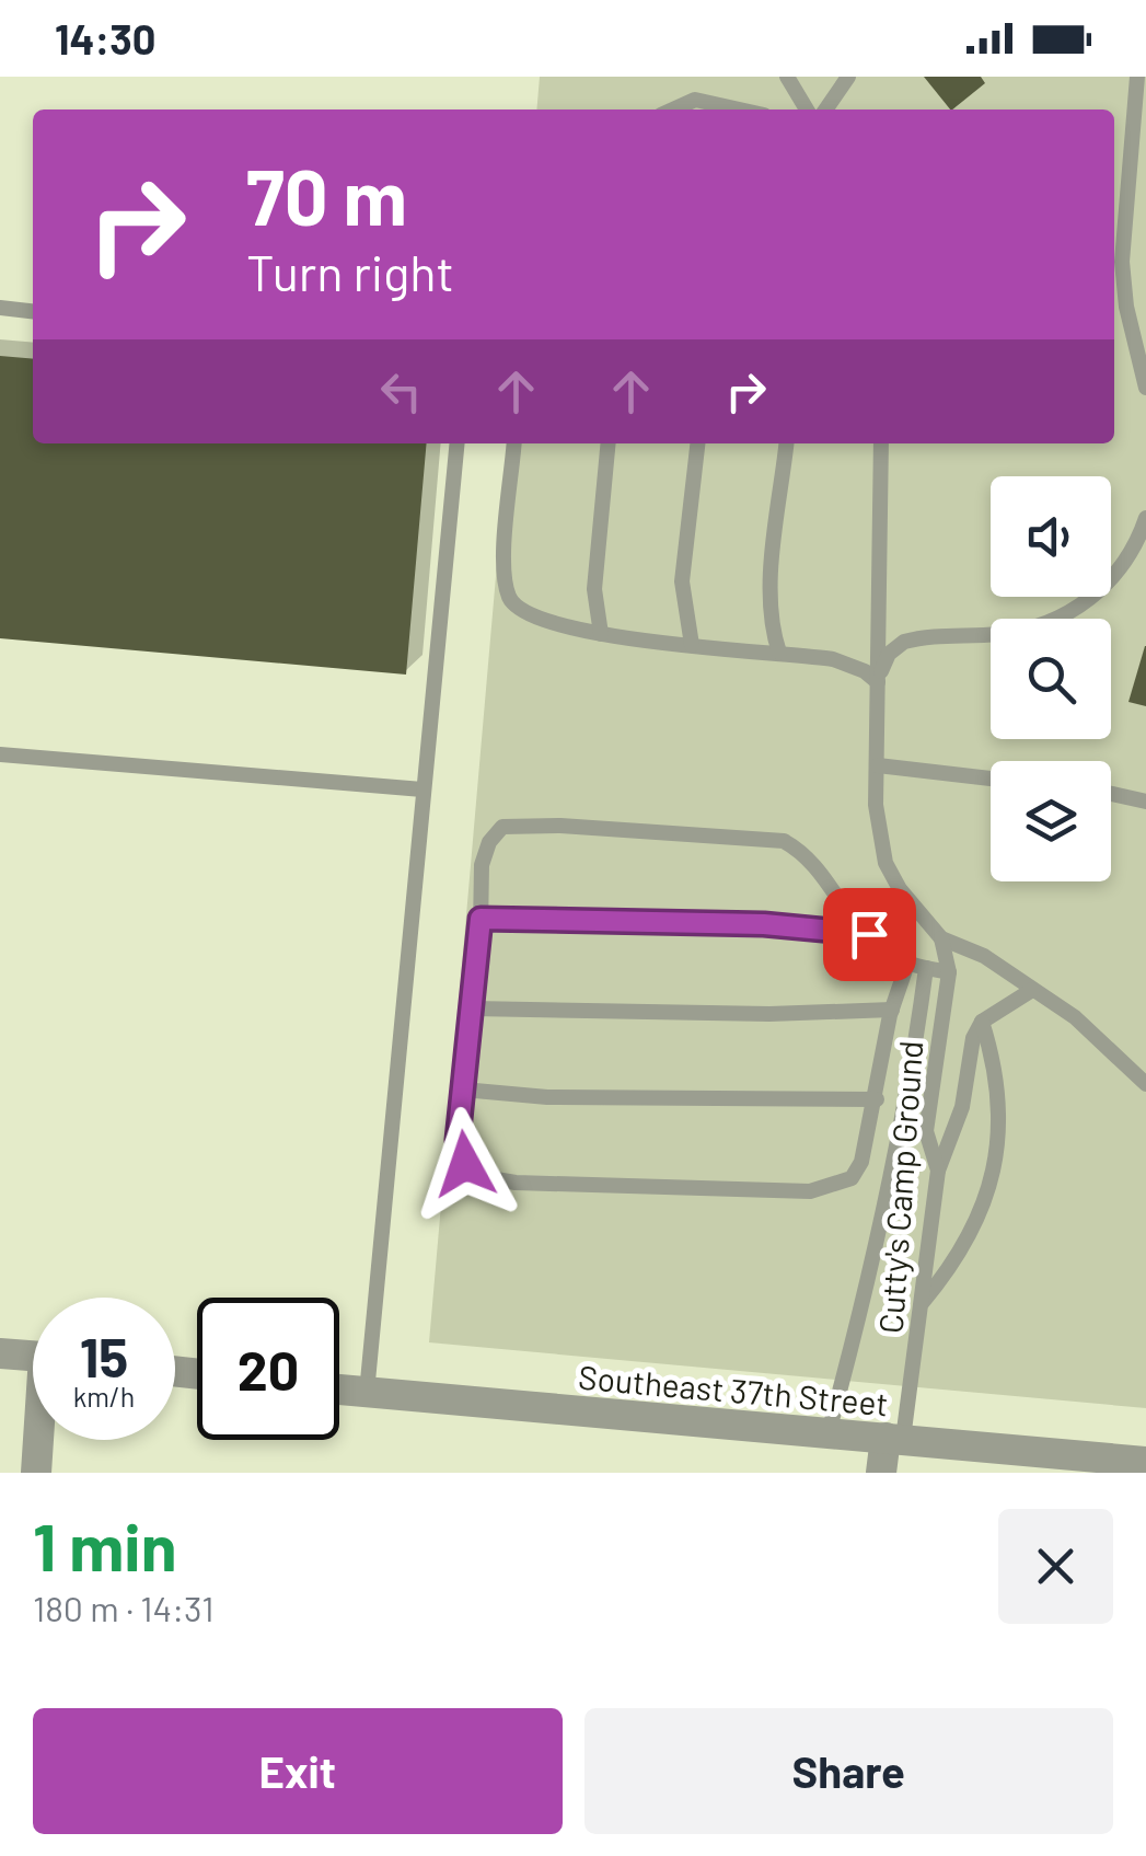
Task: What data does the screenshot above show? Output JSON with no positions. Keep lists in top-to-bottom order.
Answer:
{
  "streets": {
    "street": ["Southeast 37th Street"],
    "lane": ["Cutty's Camp Ground"]
  },
  "crossings": [
    ["Cutty's Camp Ground", "Southeast 37th Street"]
  ],
  "page": {
    "status": "14:30",
    "turn": ["70 m", "Turn right"],
    "speed": "15 km/h",
    "limit": "20",
    "heading": ["1 min", "180 m · 14:31"],
    "buttons": ["Exit", "Share"]
  }
}
